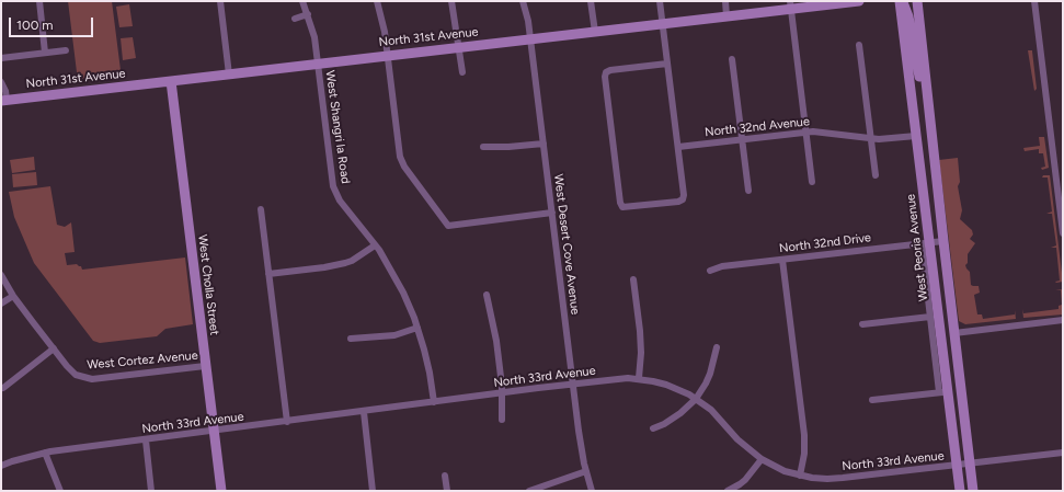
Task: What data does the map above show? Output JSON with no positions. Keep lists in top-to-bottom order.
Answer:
{
  "streets": {
    "street": [
      "North 31st Avenue",
      "West Shangri la Road",
      "North 32nd Avenue",
      "North 32nd Drive",
      "West Desert Cove Avenue",
      "West Peoria Avenue",
      "West Cholla Street",
      "West Cortez Avenue",
      "North 33rd Avenue"
    ]
  },
  "crossings": [
    ["North 31st Avenue", "West Shangri la Road"],
    ["North 31st Avenue", "West Desert Cove Avenue"],
    ["North 31st Avenue", "West Cholla Street"],
    ["West Shangri la Road", "North 33rd Avenue"],
    ["North 32nd Avenue", "West Peoria Avenue"],
    ["North 32nd Drive", "West Peoria Avenue"],
    ["West Desert Cove Avenue", "North 33rd Avenue"],
    ["West Peoria Avenue", "North 33rd Avenue"],
    ["West Cholla Street", "West Cortez Avenue"],
    ["West Cholla Street", "North 33rd Avenue"]
  ],
  "scale_bar": "100 m"
}
